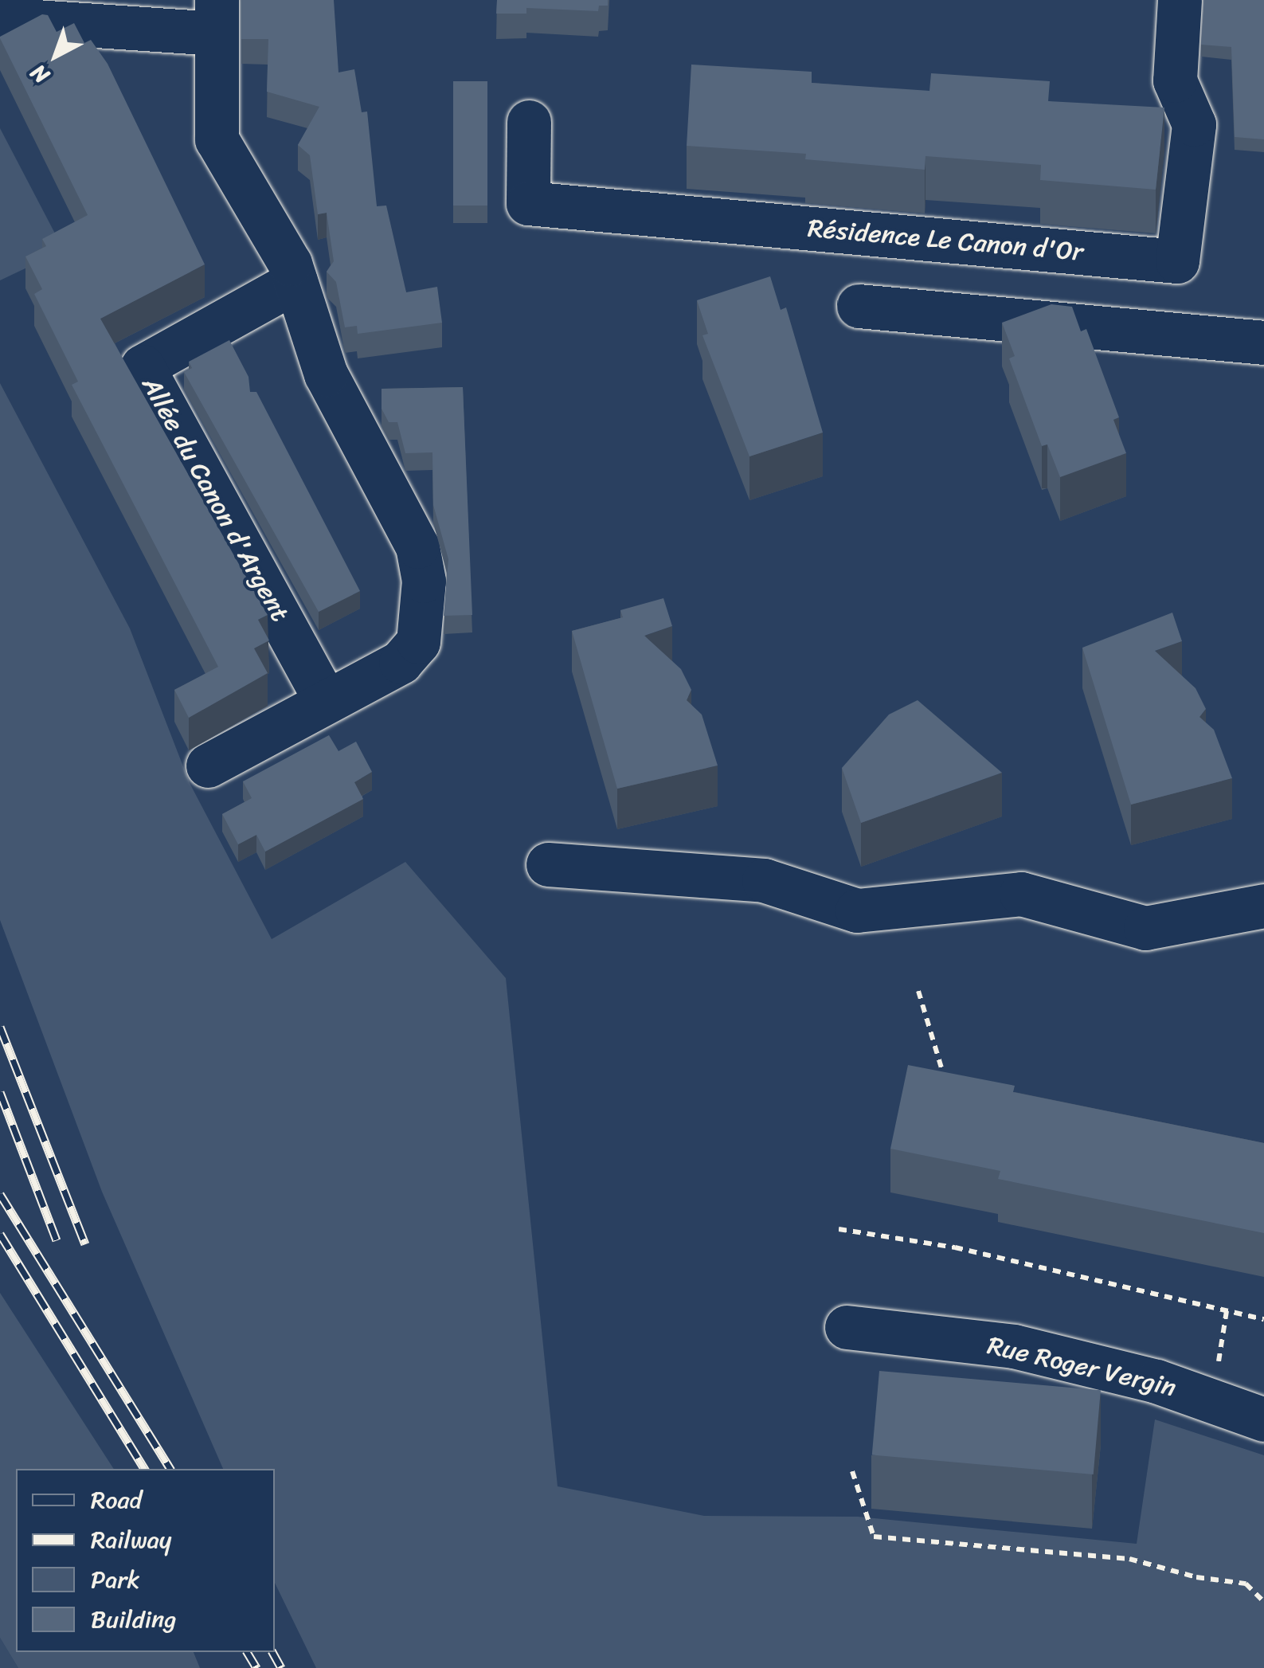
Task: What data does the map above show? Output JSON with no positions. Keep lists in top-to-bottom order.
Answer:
{
  "streets": {
    "street": ["Résidence Le Canon d'Or", "Allée du Canon d'Argent", "Rue Roger Vergin"]
  },
  "legend": [
    "Road",
    "Railway",
    "Park",
    "Building"
  ],
  "north": "bottom left"
}
